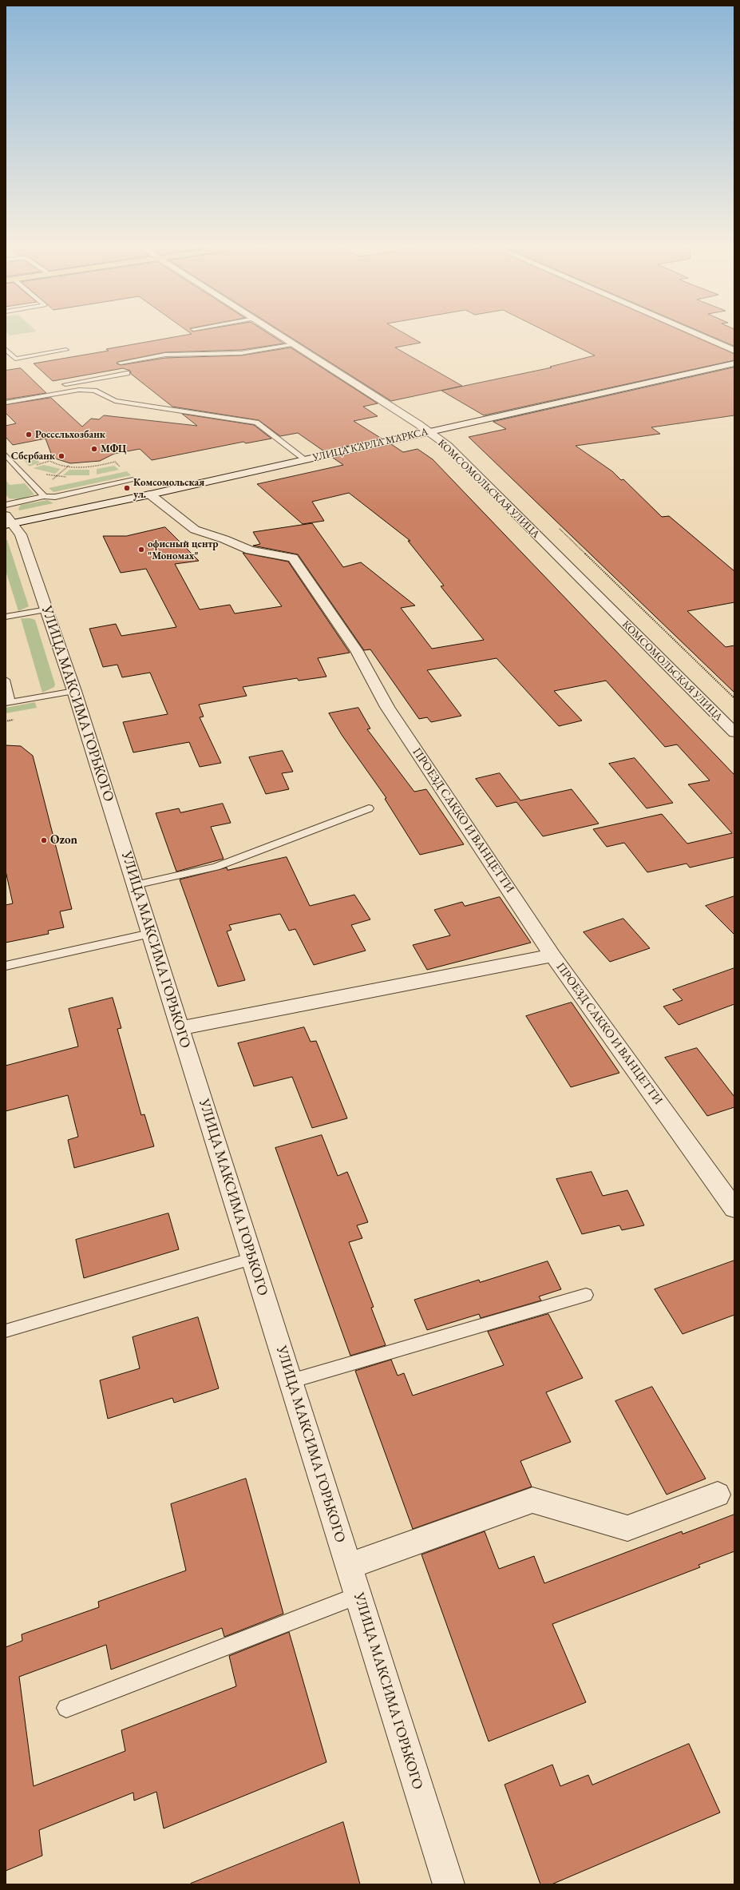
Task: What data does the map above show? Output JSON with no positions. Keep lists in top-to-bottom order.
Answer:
{
  "streets": {
    "street": [
      "УЛИЦА КАРЛА МАРКСА",
      "КОМСОМОЛЬСКАЯ УЛИЦА",
      "УЛИЦА МАКСИМА ГОРЬКОГО",
      "ПРОЕЗД САККО И ВАНЦЕТТИ"
    ]
  },
  "crossings": [
    ["УЛИЦА КАРЛА МАРКСА", "КОМСОМОЛЬСКАЯ УЛИЦА"],
    ["УЛИЦА КАРЛА МАРКСА", "УЛИЦА МАКСИМА ГОРЬКОГО"],
    ["УЛИЦА КАРЛА МАРКСА", "ПРОЕЗД САККО И ВАНЦЕТТИ"]
  ],
  "places": [
    "Россельхозбанк",
    "МФЦ",
    "Сбербанк",
    "Комсомольская ул.",
    "офисный центр \"Мономах\"",
    "Ozon"
  ]
}
